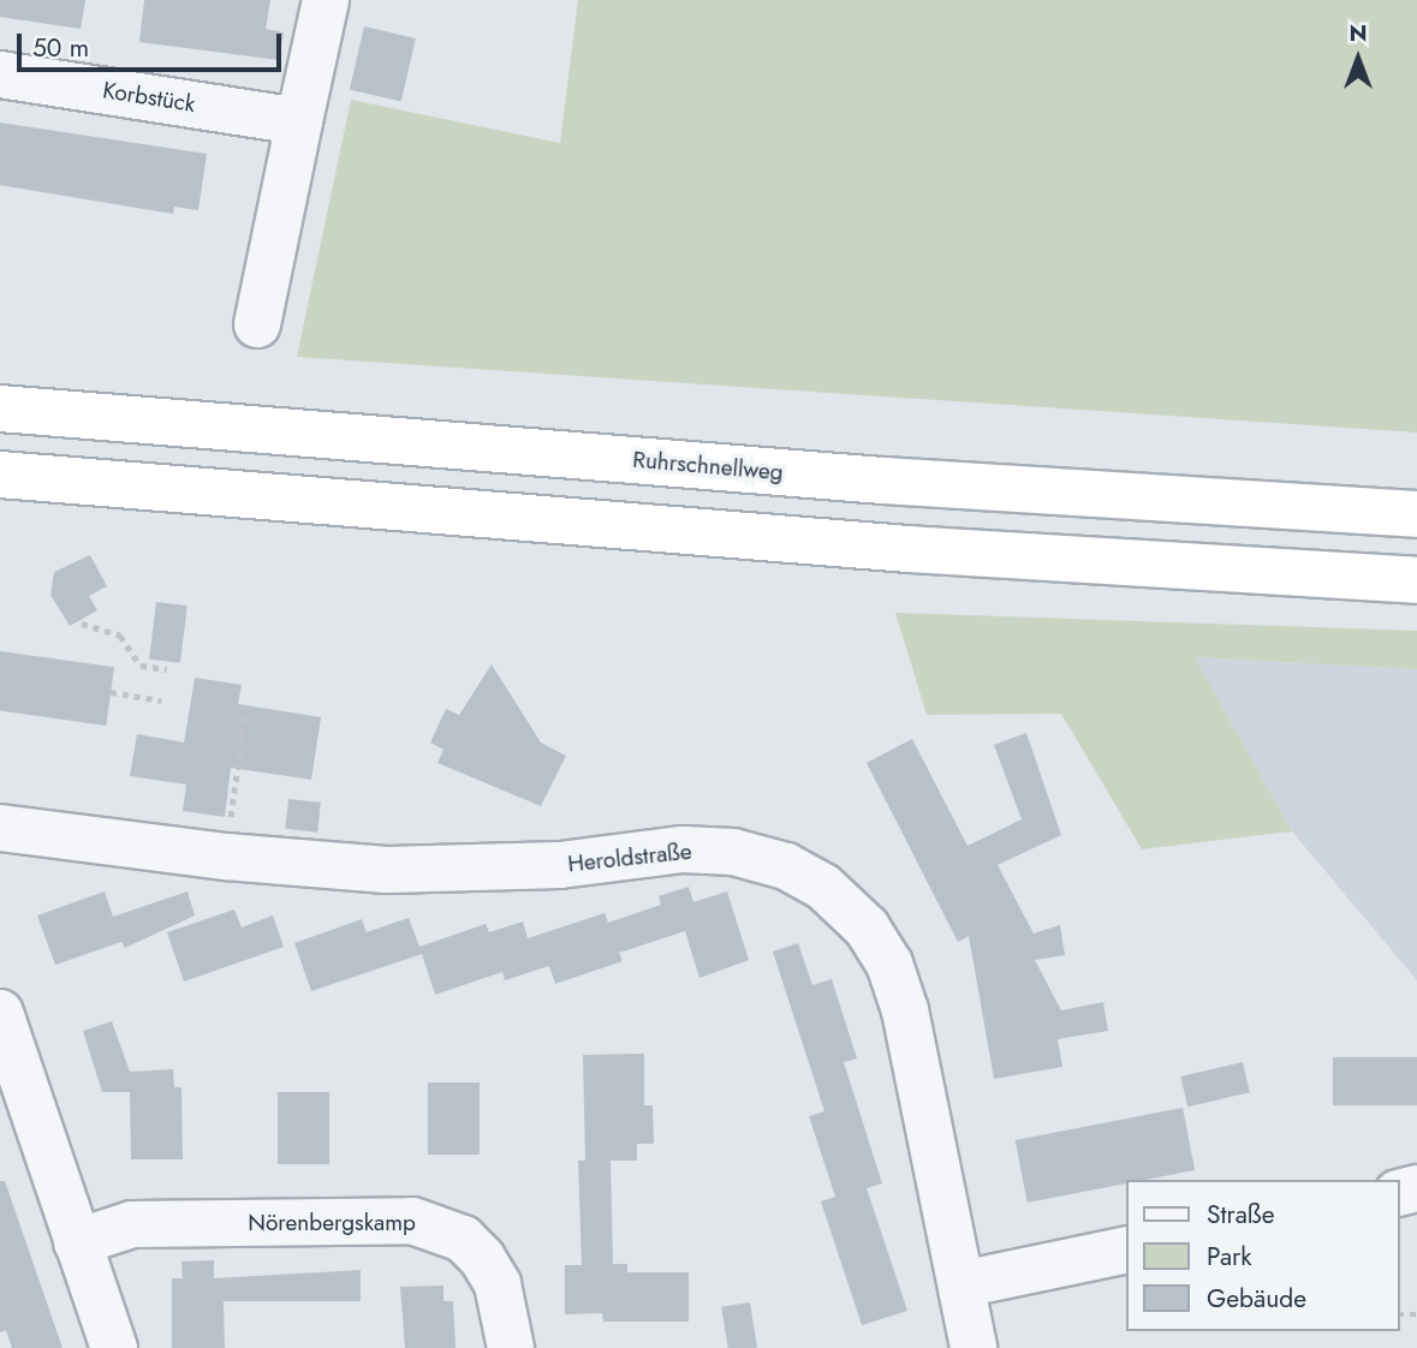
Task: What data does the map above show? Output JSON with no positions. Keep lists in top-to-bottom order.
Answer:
{
  "streets": {
    "highway": ["Ruhrschnellweg"],
    "street": ["Korbstück", "Heroldstraße", "Nörenbergskamp"]
  },
  "legend": ["Straße", "Park", "Gebäude"],
  "scale_bar": "50 m",
  "north": "top"
}
